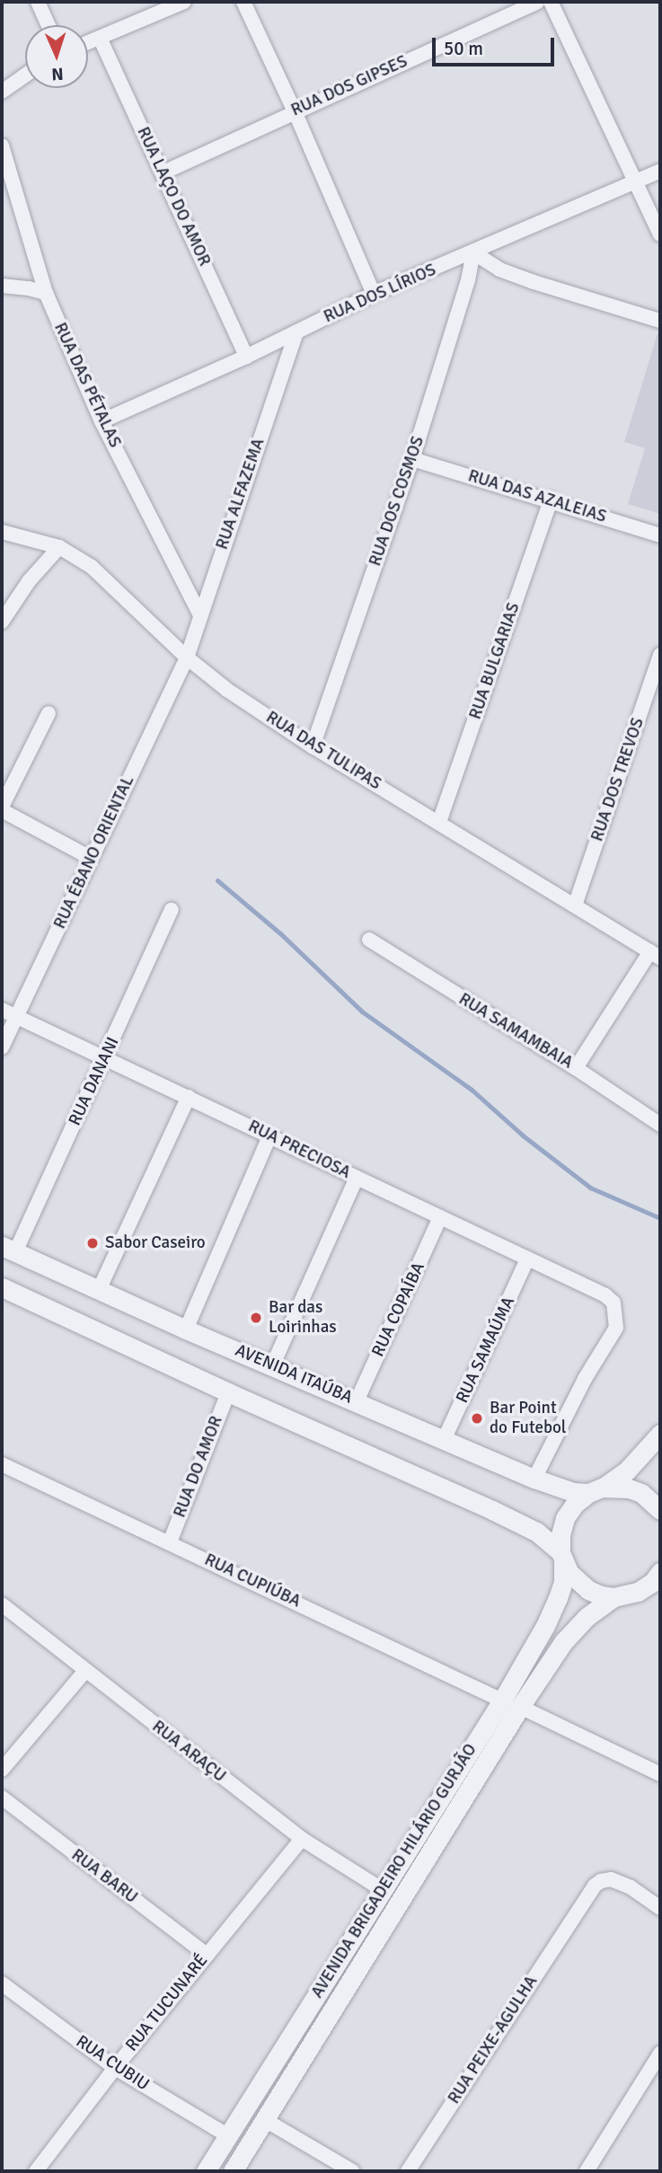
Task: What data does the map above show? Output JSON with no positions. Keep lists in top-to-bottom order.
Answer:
{
  "streets": {
    "street": [
      "RUA DOS GIPSES",
      "RUA LAÇO DO AMOR",
      "RUA DOS LÍRIOS",
      "RUA DAS PÉTALAS",
      "RUA ALFAZEMA",
      "RUA DAS AZALEIAS",
      "RUA DOS COSMOS",
      "RUA BULGARIAS",
      "RUA DAS TULIPAS",
      "RUA DOS TREVOS",
      "RUA ÉBANO ORIENTAL",
      "RUA SAMAMBAIA",
      "RUA DANANI",
      "RUA PRECIOSA",
      "RUA COPAÍBA",
      "RUA SAMAÚMA",
      "AVENIDA ITAÚBA",
      "RUA DO AMOR",
      "RUA CUPIÚBA",
      "RUA ARAÇU",
      "AVENIDA BRIGADEIRO HILÁRIO GURJÃO",
      "RUA BARU",
      "RUA TUCUNARÉ",
      "RUA PEIXE-AGULHA",
      "RUA CUBIU"
    ]
  },
  "crossings": [
    ["RUA DOS GIPSES", "RUA LAÇO DO AMOR"],
    ["RUA LAÇO DO AMOR", "RUA DOS LÍRIOS"],
    ["RUA DOS LÍRIOS", "RUA DAS PÉTALAS"],
    ["RUA DOS LÍRIOS", "RUA ALFAZEMA"],
    ["RUA DOS LÍRIOS", "RUA DOS COSMOS"],
    ["RUA DAS PÉTALAS", "RUA ALFAZEMA"],
    ["RUA ALFAZEMA", "RUA DAS TULIPAS"],
    ["RUA ALFAZEMA", "RUA ÉBANO ORIENTAL"],
    ["RUA DAS AZALEIAS", "RUA DOS COSMOS"],
    ["RUA DAS AZALEIAS", "RUA BULGARIAS"],
    ["RUA DOS COSMOS", "RUA DAS TULIPAS"],
    ["RUA BULGARIAS", "RUA DAS TULIPAS"],
    ["RUA DAS TULIPAS", "RUA DOS TREVOS"],
    ["RUA DAS TULIPAS", "RUA ÉBANO ORIENTAL"],
    ["RUA ÉBANO ORIENTAL", "RUA PRECIOSA"],
    ["RUA DANANI", "RUA PRECIOSA"],
    ["RUA DANANI", "AVENIDA ITAÚBA"],
    ["RUA PRECIOSA", "RUA COPAÍBA"],
    ["RUA PRECIOSA", "RUA SAMAÚMA"],
    ["RUA PRECIOSA", "AVENIDA ITAÚBA"],
    ["RUA COPAÍBA", "AVENIDA ITAÚBA"],
    ["RUA SAMAÚMA", "AVENIDA ITAÚBA"],
    ["AVENIDA ITAÚBA", "AVENIDA BRIGADEIRO HILÁRIO GURJÃO"],
    ["RUA DO AMOR", "RUA CUPIÚBA"],
    ["RUA CUPIÚBA", "AVENIDA BRIGADEIRO HILÁRIO GURJÃO"],
    ["RUA ARAÇU", "AVENIDA BRIGADEIRO HILÁRIO GURJÃO"],
    ["RUA ARAÇU", "RUA TUCUNARÉ"],
    ["AVENIDA BRIGADEIRO HILÁRIO GURJÃO", "RUA CUBIU"],
    ["RUA BARU", "RUA TUCUNARÉ"],
    ["RUA TUCUNARÉ", "RUA CUBIU"]
  ],
  "places": ["Sabor Caseiro", "Bar das Loirinhas", "Bar Point do Futebol"],
  "scale_bar": "50 m",
  "north": "bottom"
}
